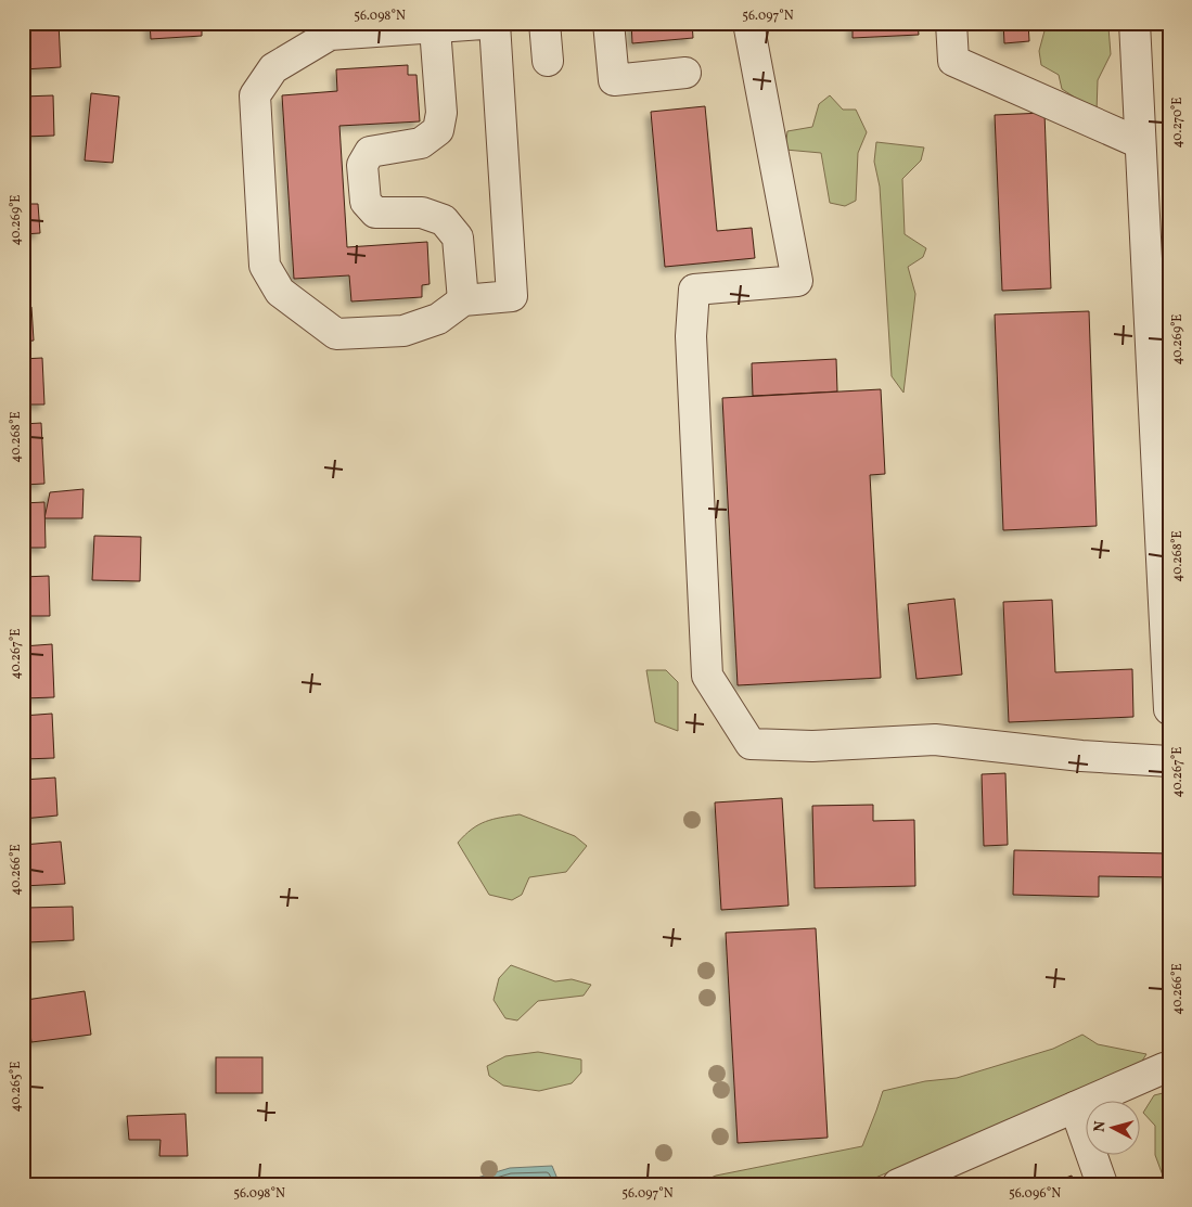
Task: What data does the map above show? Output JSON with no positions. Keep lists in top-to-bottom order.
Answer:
{
  "north": "left",
  "coordinates": [
    "56.098°N",
    "56.097°N",
    "40.270°E",
    "40.269°E",
    "40.268°E",
    "40.267°E",
    "40.266°E",
    "40.265°E",
    "56.096°N"
  ]
}
